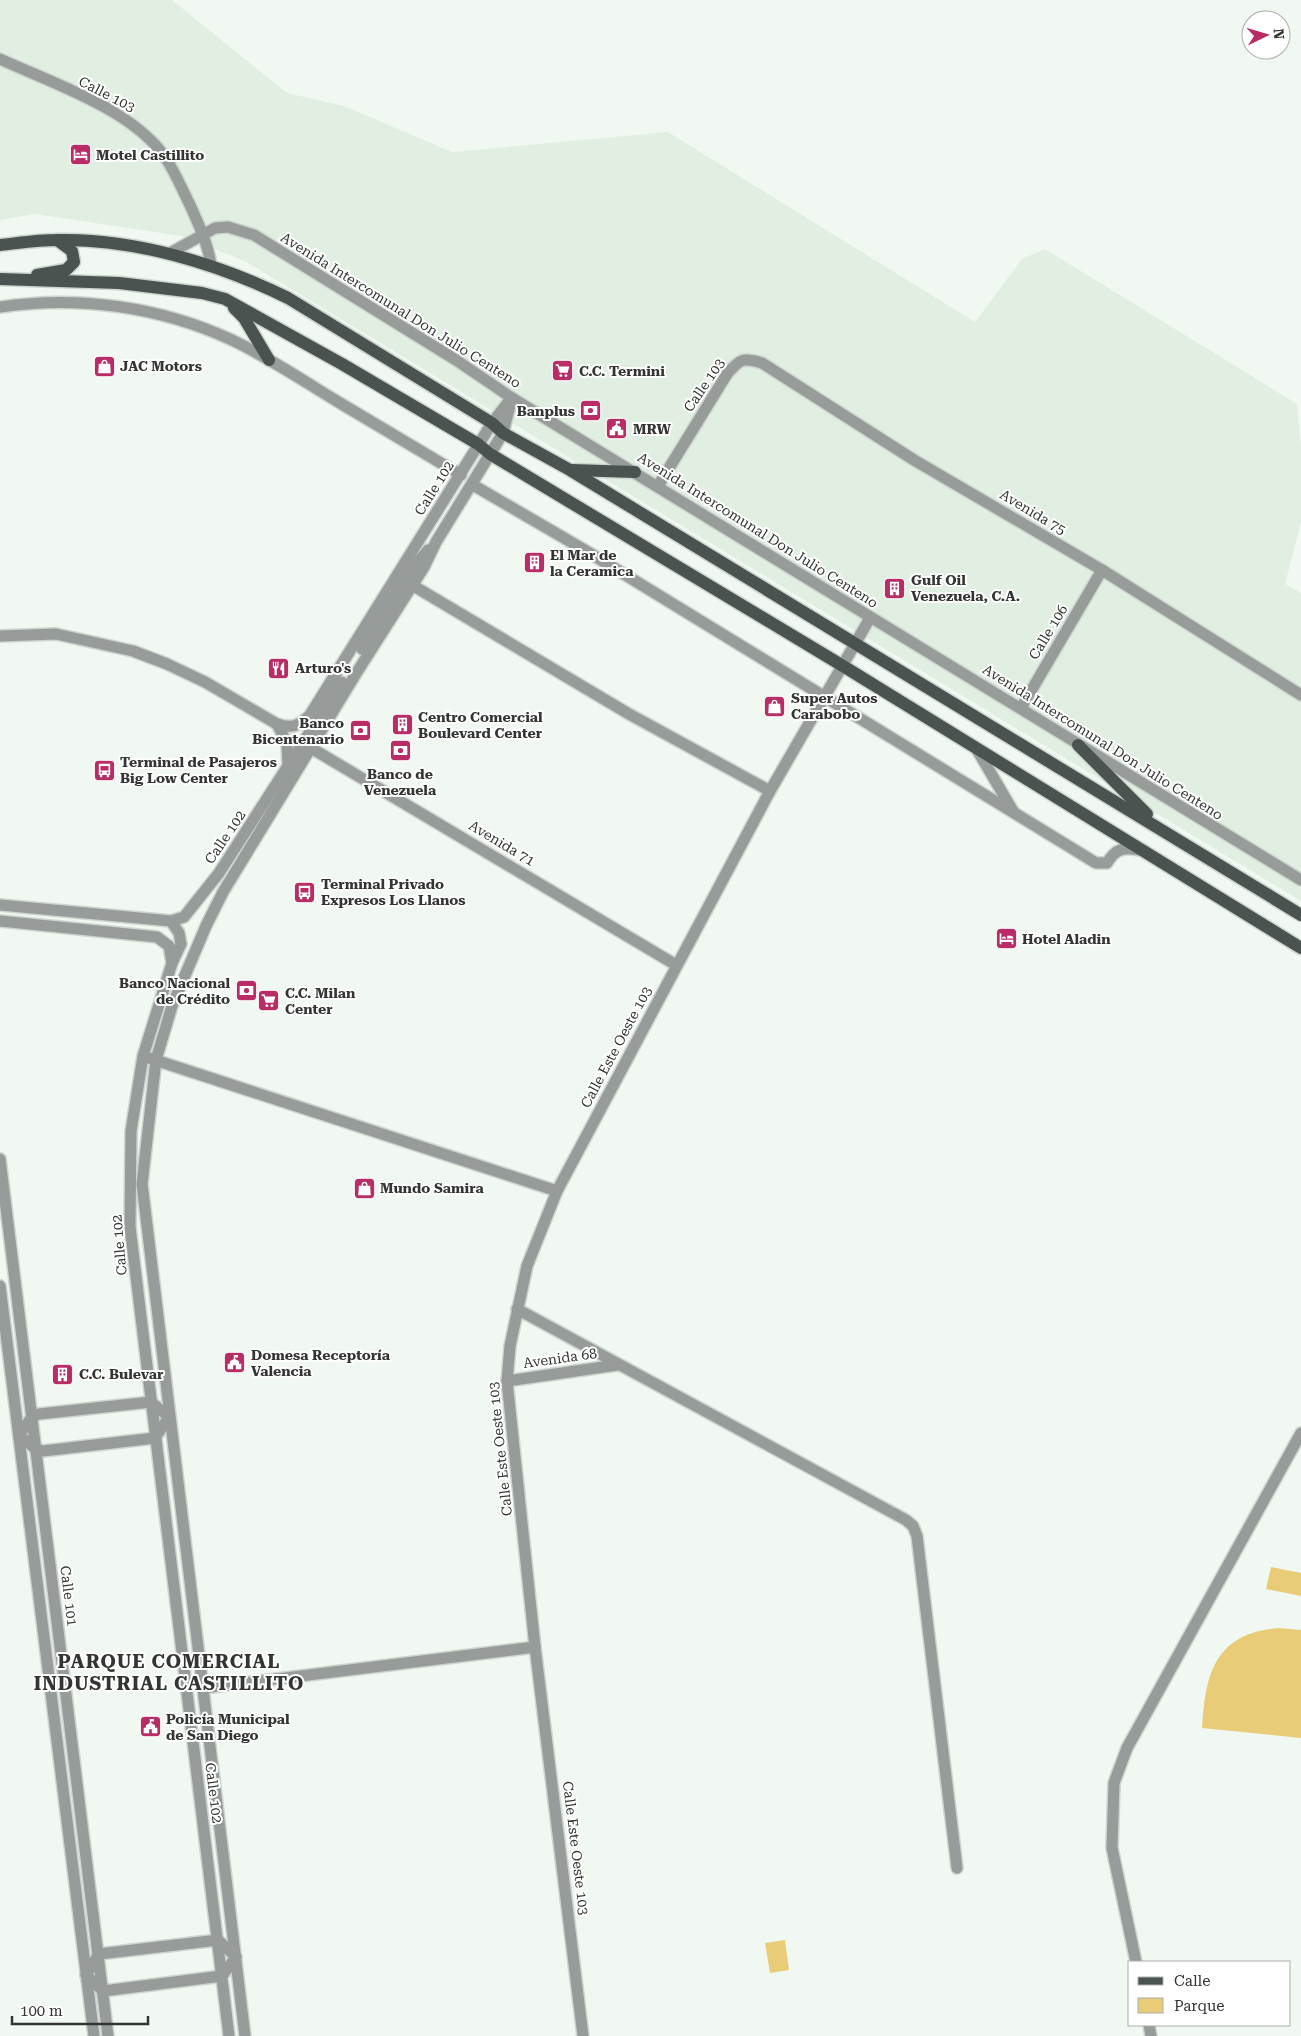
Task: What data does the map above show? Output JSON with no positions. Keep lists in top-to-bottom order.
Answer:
{
  "streets": {
    "street": [
      "Calle 103",
      "Avenida Intercomunal Don Julio Centeno",
      "Calle 102",
      "Avenida 75",
      "Calle 106",
      "Avenida 71",
      "Calle Este Oeste 103",
      "Avenida 68",
      "Calle 101"
    ]
  },
  "crossings": [
    ["Calle 103", "Avenida Intercomunal Don Julio Centeno"],
    ["Calle 103", "Avenida 75"],
    ["Avenida Intercomunal Don Julio Centeno", "Calle 102"],
    ["Avenida Intercomunal Don Julio Centeno", "Calle 106"],
    ["Avenida Intercomunal Don Julio Centeno", "Calle Este Oeste 103"],
    ["Calle 102", "Avenida 71"],
    ["Avenida 75", "Calle 106"],
    ["Avenida 71", "Calle Este Oeste 103"],
    ["Calle Este Oeste 103", "Avenida 68"]
  ],
  "districts": ["PARQUE COMERCIAL INDUSTRIAL CASTILLITO"],
  "places": {
    "hotel": ["Motel Castillito", "Hotel Aladin"],
    "shop": ["JAC Motors", "Super Autos Carabobo", "Mundo Samira"],
    "supermarket": ["C.C. Termini", "C.C. Milan Center"],
    "bank": [
      "Banplus",
      "Banco Bicentenario",
      "Banco de Venezuela",
      "Banco Nacional de Crédito"
    ],
    "public building": ["MRW", "Domesa Receptoría Valencia", "Policía Municipal de San Diego"],
    "building": [
      "El Mar de la Ceramica",
      "Gulf Oil Venezuela, C.A.",
      "Centro Comercial Boulevard Center",
      "C.C. Bulevar"
    ],
    "restaurant": ["Arturo's"],
    "bus stop": ["Terminal de Pasajeros Big Low Center", "Terminal Privado Expresos Los Llanos"]
  },
  "legend": ["Calle", "Parque"],
  "scale_bar": "100 m",
  "north": "right"
}
